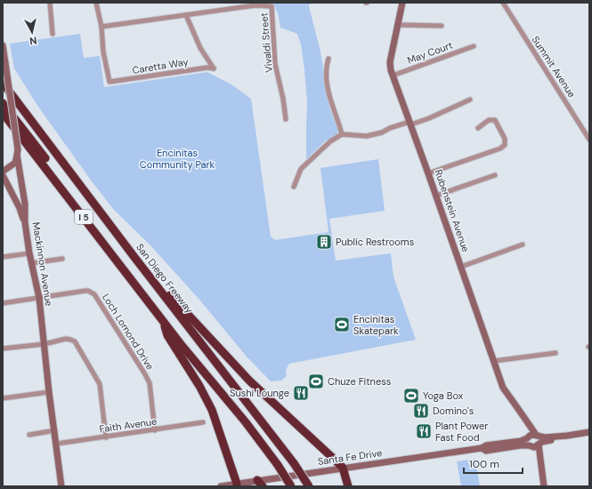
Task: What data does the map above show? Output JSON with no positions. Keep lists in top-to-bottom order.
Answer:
{
  "streets": {
    "highway": ["I 5", "San Diego Freeway"],
    "street": [
      "Vivaldi Street",
      "May Court",
      "Caretta Way",
      "Summit Avenue",
      "Rubenstein Avenue",
      "Mackinnon Avenue",
      "Loch Lomond Drive",
      "Faith Avenue",
      "Santa Fe Drive"
    ]
  },
  "crossings": [
    ["Vivaldi Street", "Caretta Way"],
    ["May Court", "Rubenstein Avenue"],
    ["Rubenstein Avenue", "Santa Fe Drive"],
    ["Mackinnon Avenue", "Loch Lomond Drive"],
    ["Mackinnon Avenue", "Faith Avenue"],
    ["Loch Lomond Drive", "Faith Avenue"]
  ],
  "parks": ["Encinitas Community Park"],
  "places": {
    "building": ["Public Restrooms"],
    "sports": ["Encinitas Skatepark", "Chuze Fitness", "Yoga Box"],
    "restaurant": ["Sushi Lounge", "Domino's", "Plant Power Fast Food"]
  },
  "scale_bar": "100 m",
  "north": "bottom"
}
